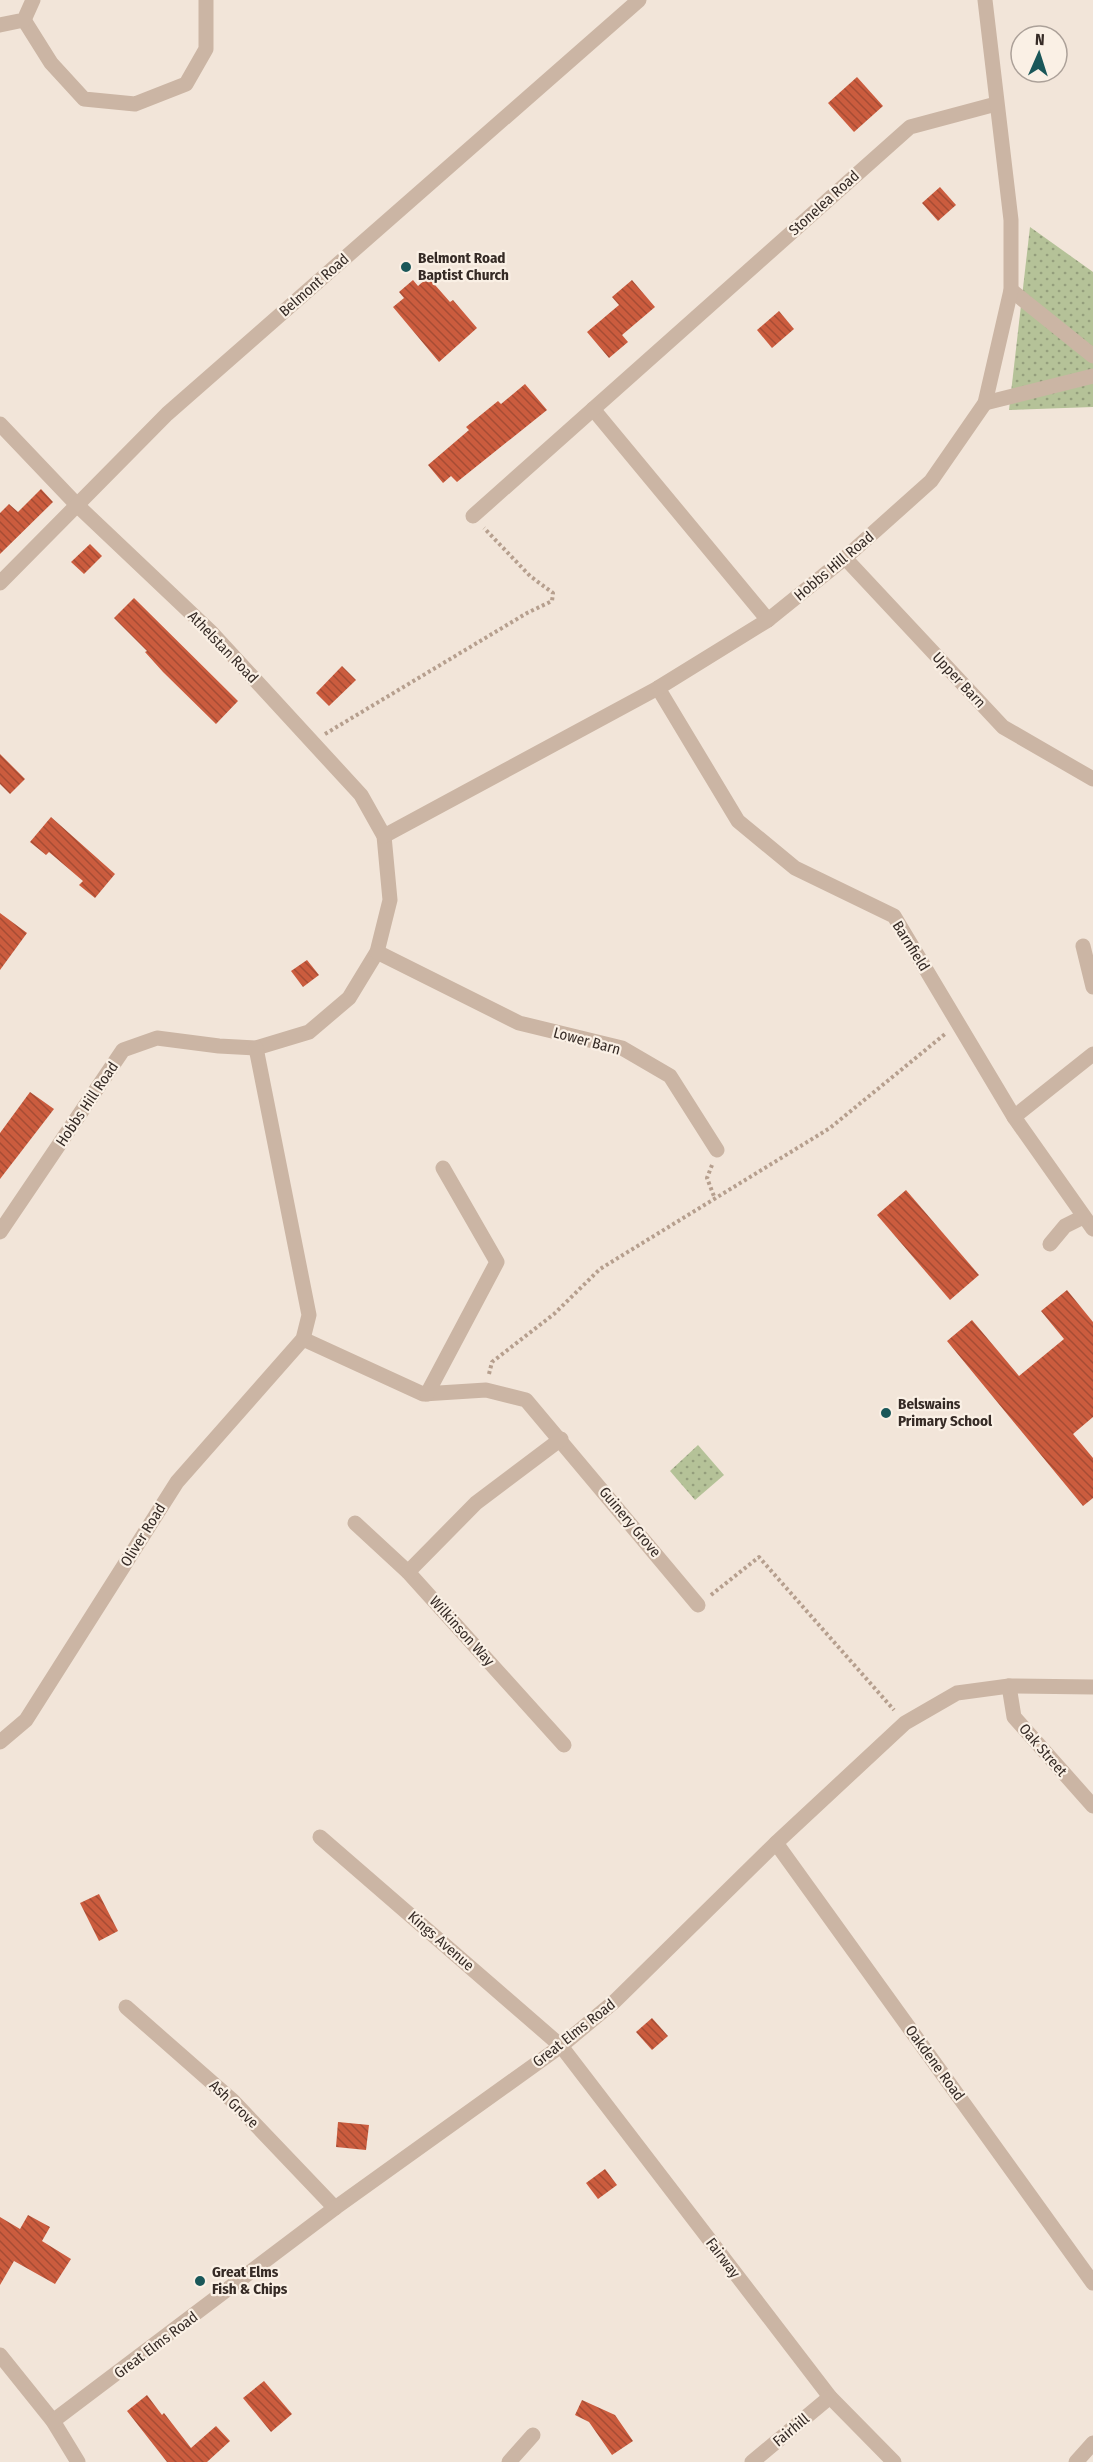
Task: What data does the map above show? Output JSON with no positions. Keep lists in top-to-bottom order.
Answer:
{
  "streets": {
    "street": [
      "Stonelea Road",
      "Belmont Road",
      "Hobbs Hill Road",
      "Athelstan Road",
      "Upper Barn",
      "Barnfield",
      "Lower Barn",
      "Guinery Grove",
      "Oliver Road",
      "Wilkinson Way",
      "Oak Street",
      "Kings Avenue",
      "Great Elms Road",
      "Oakdene Road",
      "Ash Grove",
      "Fairway",
      "Fairhill"
    ]
  },
  "crossings": [
    ["Stonelea Road", "Hobbs Hill Road"],
    ["Belmont Road", "Athelstan Road"],
    ["Hobbs Hill Road", "Athelstan Road"],
    ["Hobbs Hill Road", "Upper Barn"],
    ["Hobbs Hill Road", "Barnfield"],
    ["Hobbs Hill Road", "Lower Barn"],
    ["Oak Street", "Great Elms Road"],
    ["Kings Avenue", "Great Elms Road"],
    ["Kings Avenue", "Fairway"],
    ["Great Elms Road", "Oakdene Road"],
    ["Great Elms Road", "Ash Grove"],
    ["Great Elms Road", "Fairway"],
    ["Fairway", "Fairhill"]
  ],
  "places": ["Belmont Road Baptist Church", "Belswains Primary School", "Great Elms Fish & Chips"],
  "north": "top"
}
